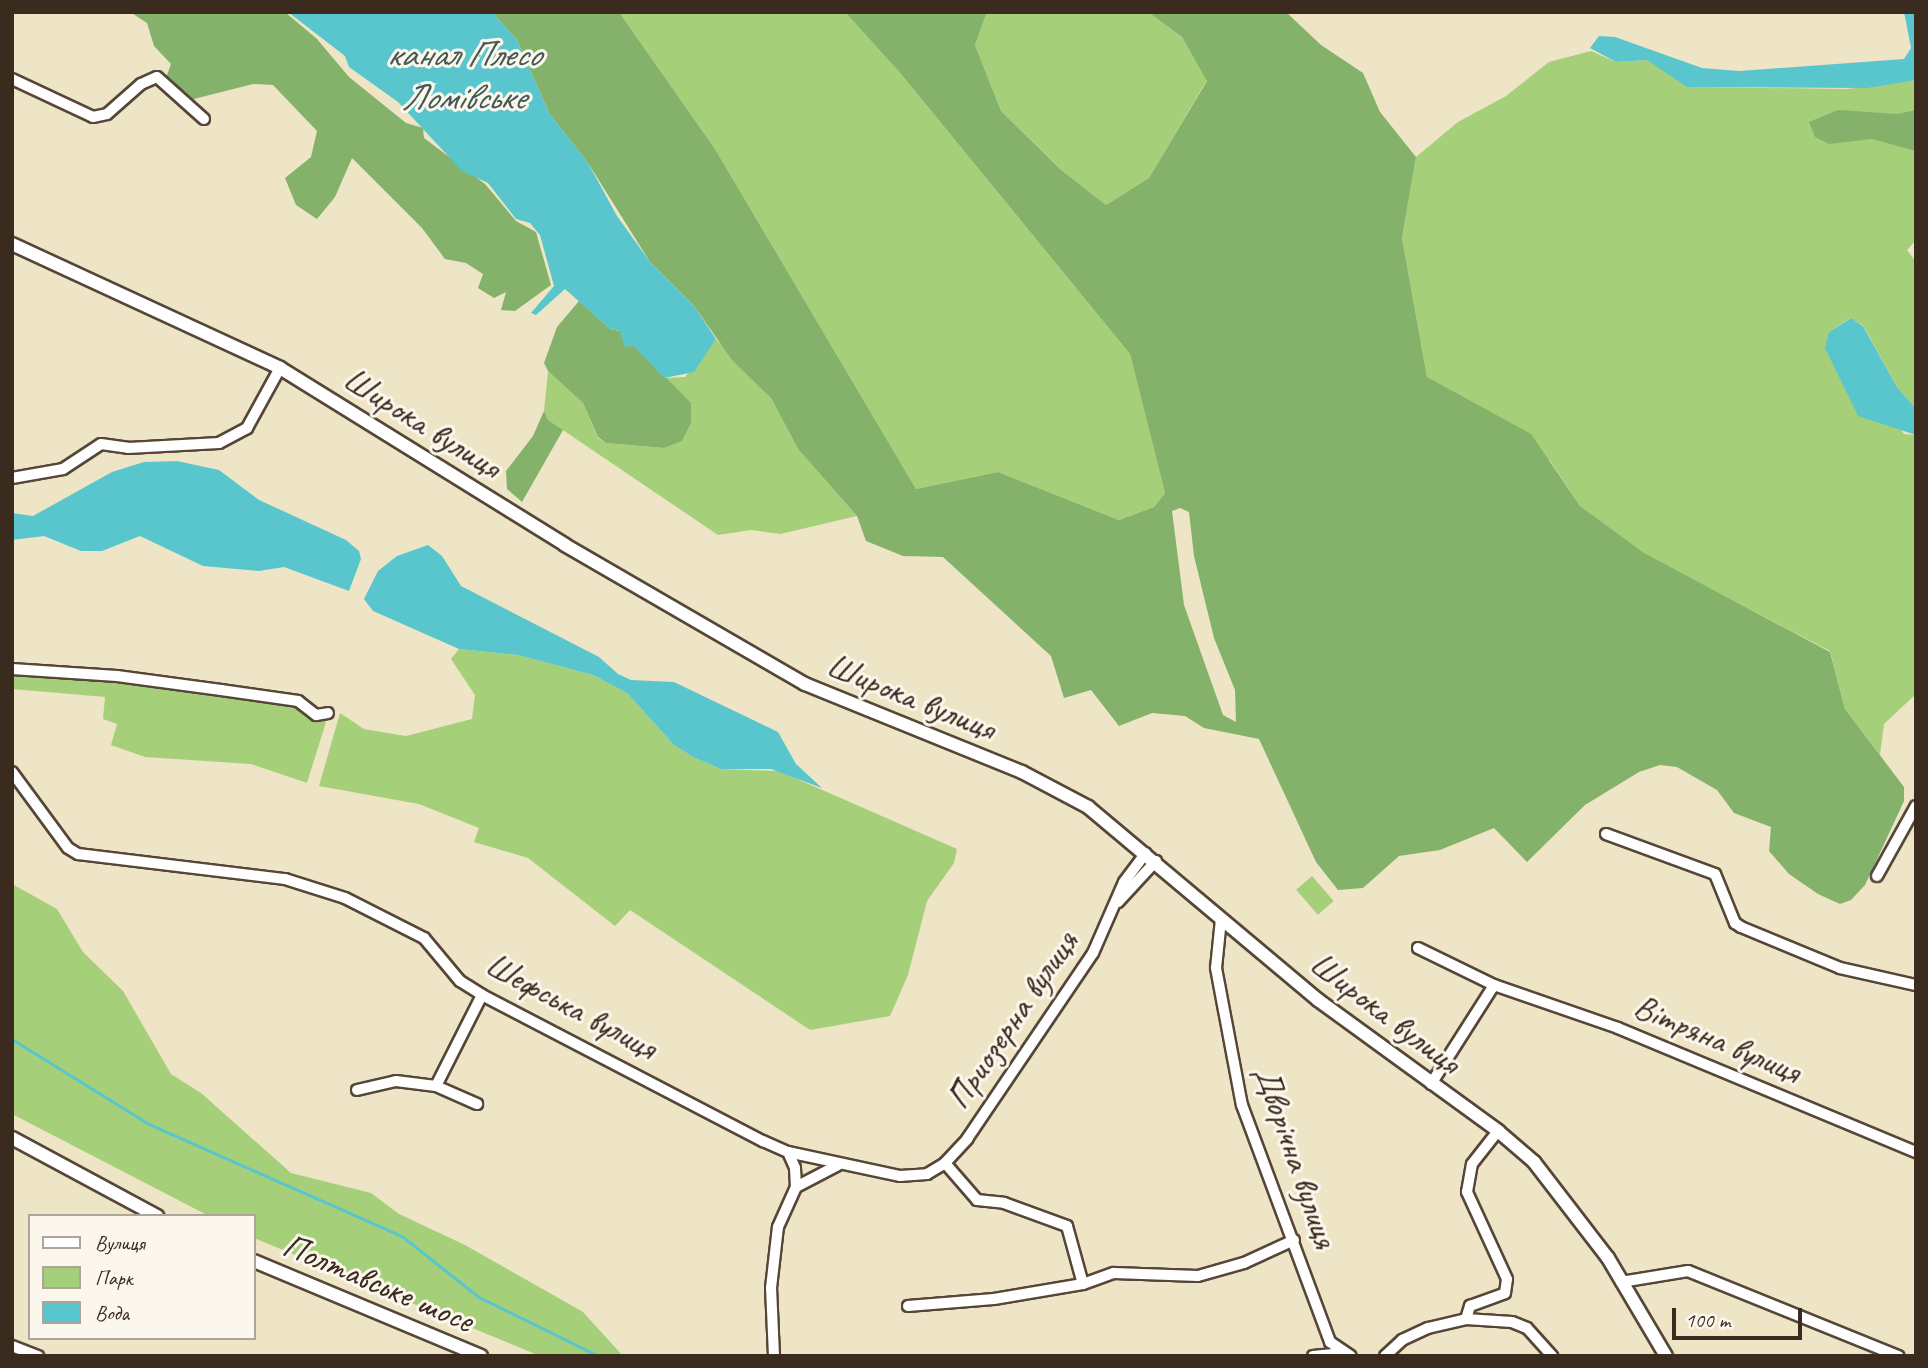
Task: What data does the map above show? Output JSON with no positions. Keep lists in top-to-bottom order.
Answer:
{
  "streets": {
    "main road": ["Широка вулиця", "Полтавське шосе"],
    "street": [
      "Шефська вулиця",
      "Приозерна вулиця",
      "Вітряна вулиця",
      "Дворічна вулиця"
    ]
  },
  "crossings": [
    ["Широка вулиця", "Дворічна вулиця"],
    ["Шефська вулиця", "Приозерна вулиця"]
  ],
  "water": ["канал Плесо Ломівське"],
  "legend": ["Вулиця", "Парк", "Вода"],
  "scale_bar": "100 m"
}
